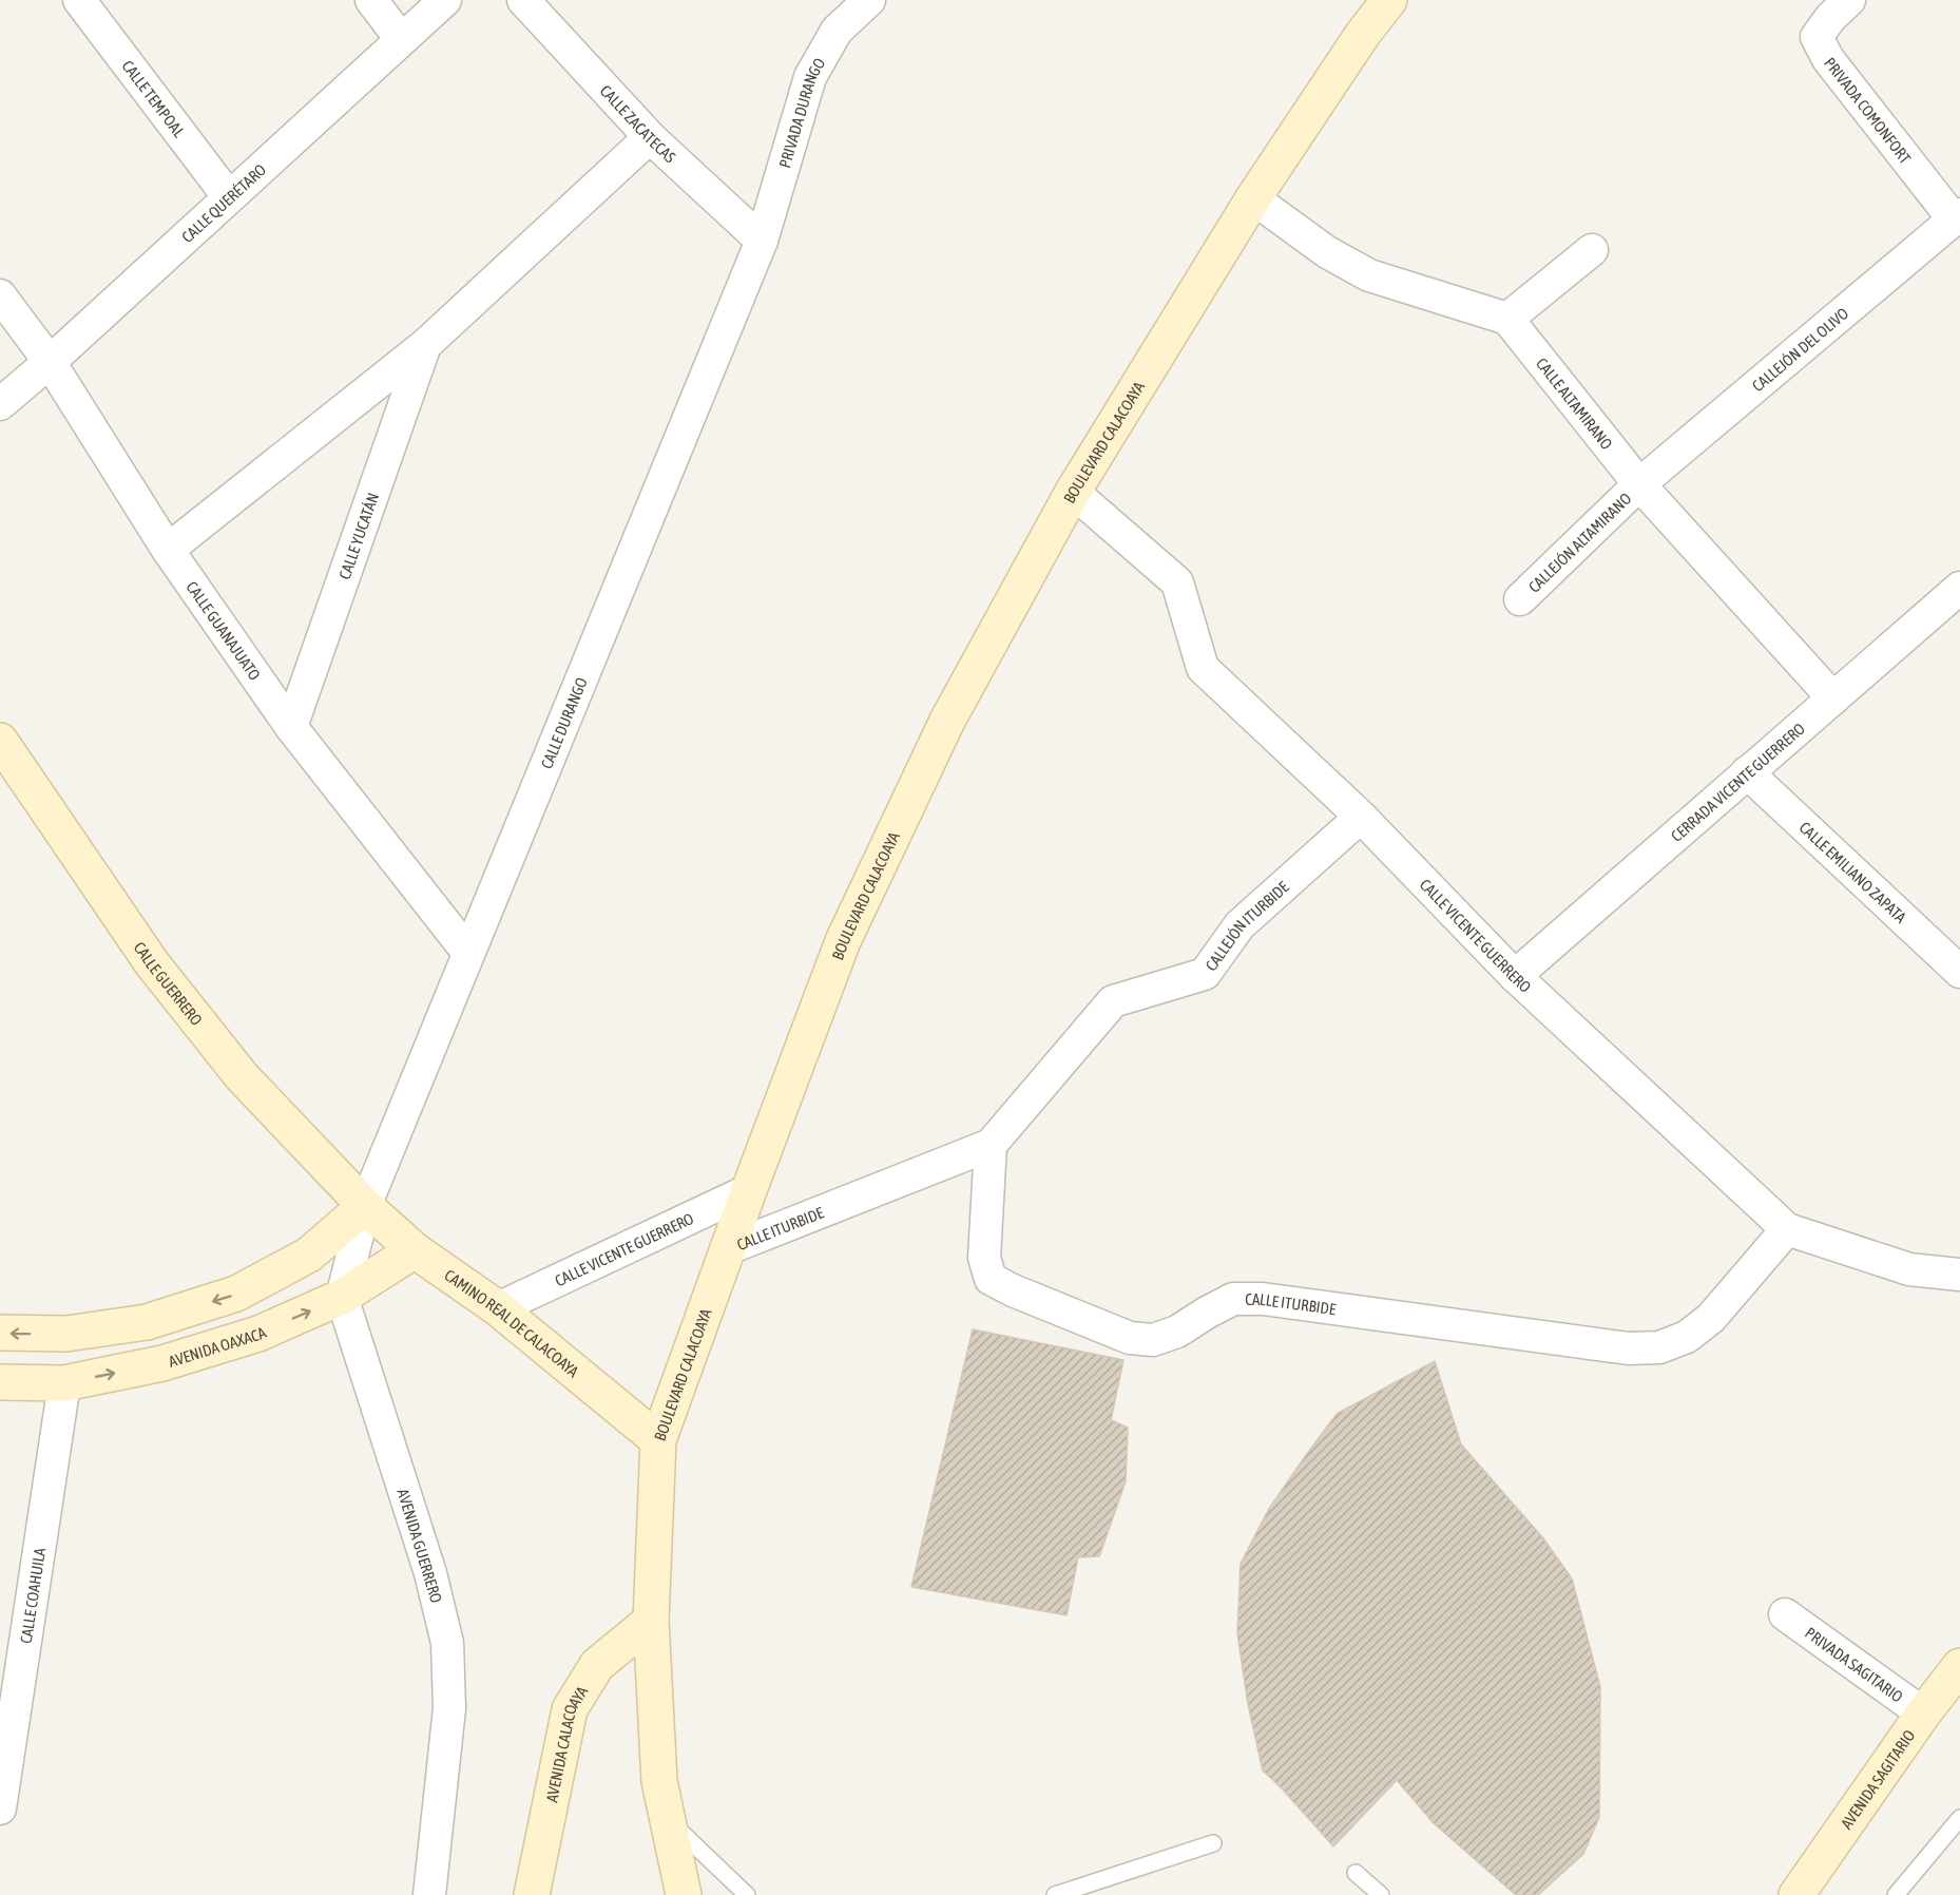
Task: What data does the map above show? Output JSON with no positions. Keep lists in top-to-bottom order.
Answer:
{
  "streets": {
    "street": [
      "CALLE TEMPOAL",
      "PRIVADA COMONFORT",
      "PRIVADA DURANGO",
      "CALLE ZACATECAS",
      "CALLE QUERÉTARO",
      "CALLEJÓN DEL OLIVO",
      "CALLE ALTAMIRANO",
      "BOULEVARD CALACOAYA",
      "CALLE YUCATÁN",
      "CALLEJÓN ALTAMIRANO",
      "CALLE GUANAJUATO",
      "CALLE DURANGO",
      "CERRADA VICENTE GUERRERO",
      "CALLE EMILIANO ZAPATA",
      "CALLEJÓN ITURBIDE",
      "CALLE VICENTE GUERRERO",
      "CALLE GUERRERO",
      "CALLE ITURBIDE",
      "CAMINO REAL DE CALACOAYA",
      "AVENIDA OAXACA",
      "AVENIDA GUERRERO",
      "CALLE COAHUILA",
      "PRIVADA SAGITARIO",
      "AVENIDA CALACOAYA",
      "AVENIDA SAGITARIO"
    ]
  },
  "crossings": [
    ["CALLE TEMPOAL", "CALLE QUERÉTARO"],
    ["PRIVADA COMONFORT", "CALLEJÓN DEL OLIVO"],
    ["PRIVADA DURANGO", "CALLE ZACATECAS"],
    ["PRIVADA DURANGO", "CALLE DURANGO"],
    ["CALLE ZACATECAS", "CALLE YUCATÁN"],
    ["CALLE ZACATECAS", "CALLE DURANGO"],
    ["CALLE QUERÉTARO", "CALLE GUANAJUATO"],
    ["CALLEJÓN DEL OLIVO", "CALLE ALTAMIRANO"],
    ["CALLEJÓN DEL OLIVO", "CALLEJÓN ALTAMIRANO"],
    ["CALLE ALTAMIRANO", "CALLEJÓN ALTAMIRANO"],
    ["CALLE ALTAMIRANO", "CERRADA VICENTE GUERRERO"],
    ["BOULEVARD CALACOAYA", "CALLE VICENTE GUERRERO"],
    ["BOULEVARD CALACOAYA", "CALLE ITURBIDE"],
    ["BOULEVARD CALACOAYA", "CAMINO REAL DE CALACOAYA"],
    ["BOULEVARD CALACOAYA", "AVENIDA CALACOAYA"],
    ["CALLE YUCATÁN", "CALLE GUANAJUATO"],
    ["CALLE GUANAJUATO", "CALLE DURANGO"],
    ["CALLE DURANGO", "CALLE GUERRERO"],
    ["CALLE DURANGO", "CAMINO REAL DE CALACOAYA"],
    ["CERRADA VICENTE GUERRERO", "CALLE EMILIANO ZAPATA"],
    ["CERRADA VICENTE GUERRERO", "CALLE VICENTE GUERRERO"],
    ["CALLEJÓN ITURBIDE", "CALLE VICENTE GUERRERO"],
    ["CALLEJÓN ITURBIDE", "CALLE ITURBIDE"],
    ["CALLE VICENTE GUERRERO", "CALLE ITURBIDE"],
    ["CALLE VICENTE GUERRERO", "CAMINO REAL DE CALACOAYA"],
    ["CALLE GUERRERO", "CAMINO REAL DE CALACOAYA"],
    ["CAMINO REAL DE CALACOAYA", "AVENIDA OAXACA"],
    ["AVENIDA OAXACA", "AVENIDA GUERRERO"],
    ["AVENIDA OAXACA", "CALLE COAHUILA"],
    ["PRIVADA SAGITARIO", "AVENIDA SAGITARIO"]
  ]
}
